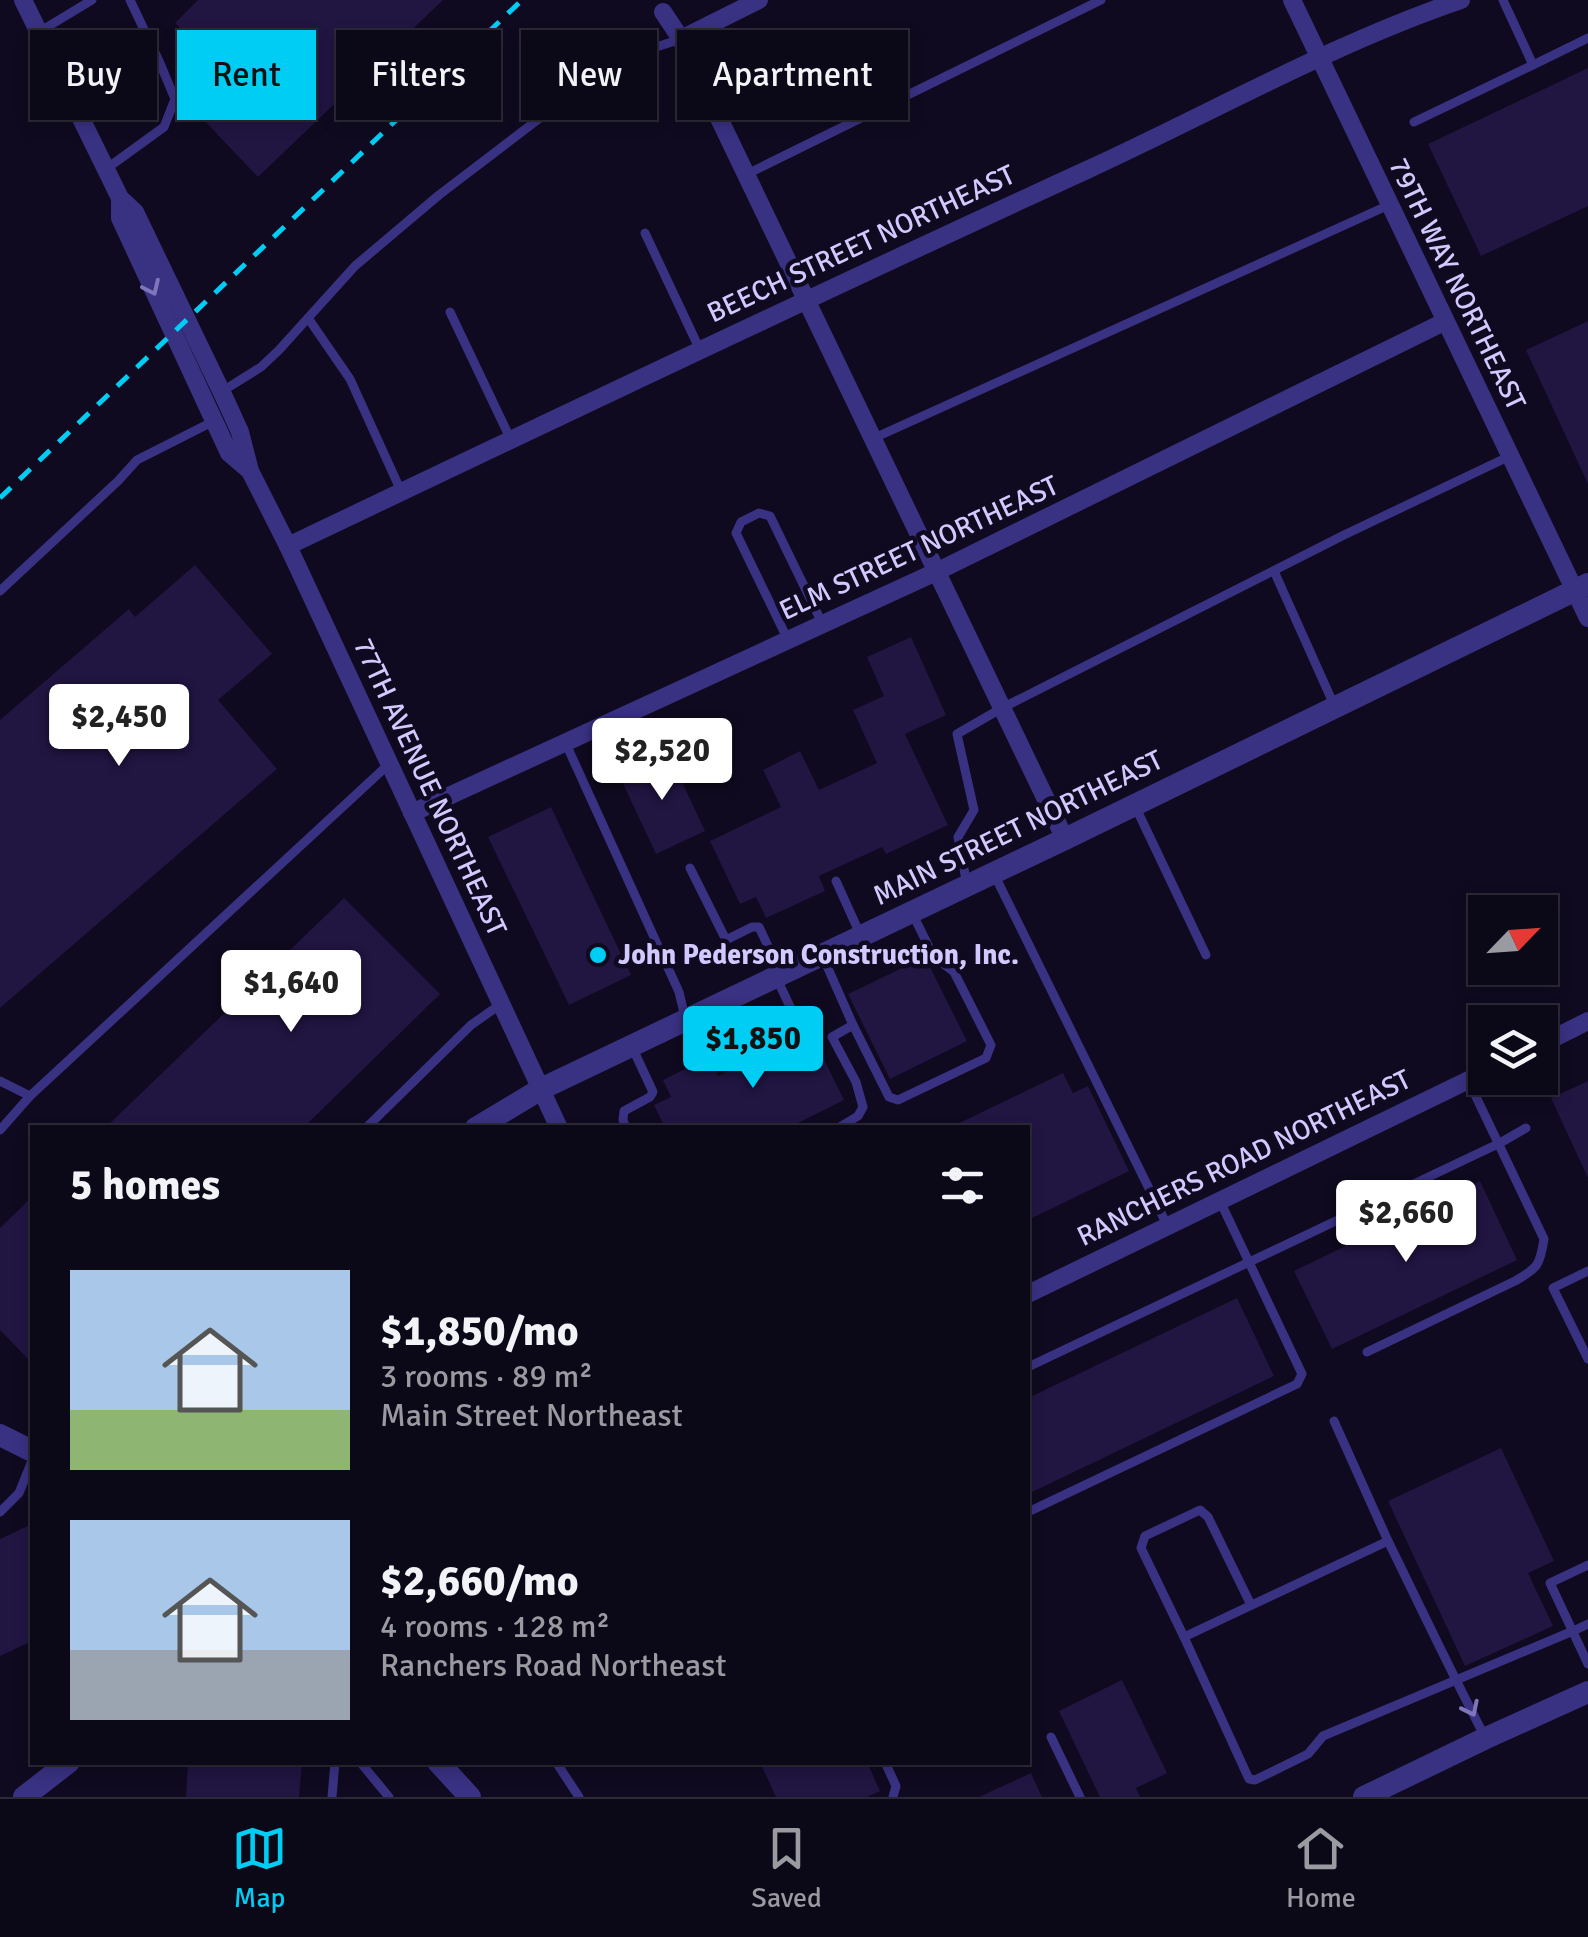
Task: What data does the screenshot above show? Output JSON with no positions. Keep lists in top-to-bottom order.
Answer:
{
  "streets": {
    "street": [
      "BEECH STREET NORTHEAST",
      "79TH WAY NORTHEAST",
      "ELM STREET NORTHEAST",
      "77TH AVENUE NORTHEAST",
      "MAIN STREET NORTHEAST",
      "RANCHERS ROAD NORTHEAST"
    ]
  },
  "crossings": [
    ["BEECH STREET NORTHEAST", "79TH WAY NORTHEAST"],
    ["BEECH STREET NORTHEAST", "77TH AVENUE NORTHEAST"],
    ["79TH WAY NORTHEAST", "ELM STREET NORTHEAST"],
    ["79TH WAY NORTHEAST", "MAIN STREET NORTHEAST"],
    ["ELM STREET NORTHEAST", "77TH AVENUE NORTHEAST"],
    ["77TH AVENUE NORTHEAST", "MAIN STREET NORTHEAST"]
  ],
  "places": ["John Pederson Construction, Inc."],
  "north": "top right",
  "page": {
    "chip": [
      "Buy",
      "Rent",
      "Filters",
      "New",
      "Apartment"
    ],
    "price": [
      "$2,450",
      "$2,520",
      "$1,640",
      "$1,850",
      "$2,660"
    ],
    "heading": "5 homes",
    "list": [
      {
        "name": "$1,850/mo",
        "note": "3 rooms · 89 m² · Main Street Northeast"
      },
      {
        "name": "$2,660/mo",
        "note": "4 rooms · 128 m² · Ranchers Road Northeast"
      }
    ],
    "tabs": ["Map", "Saved", "Home"]
  }
}
